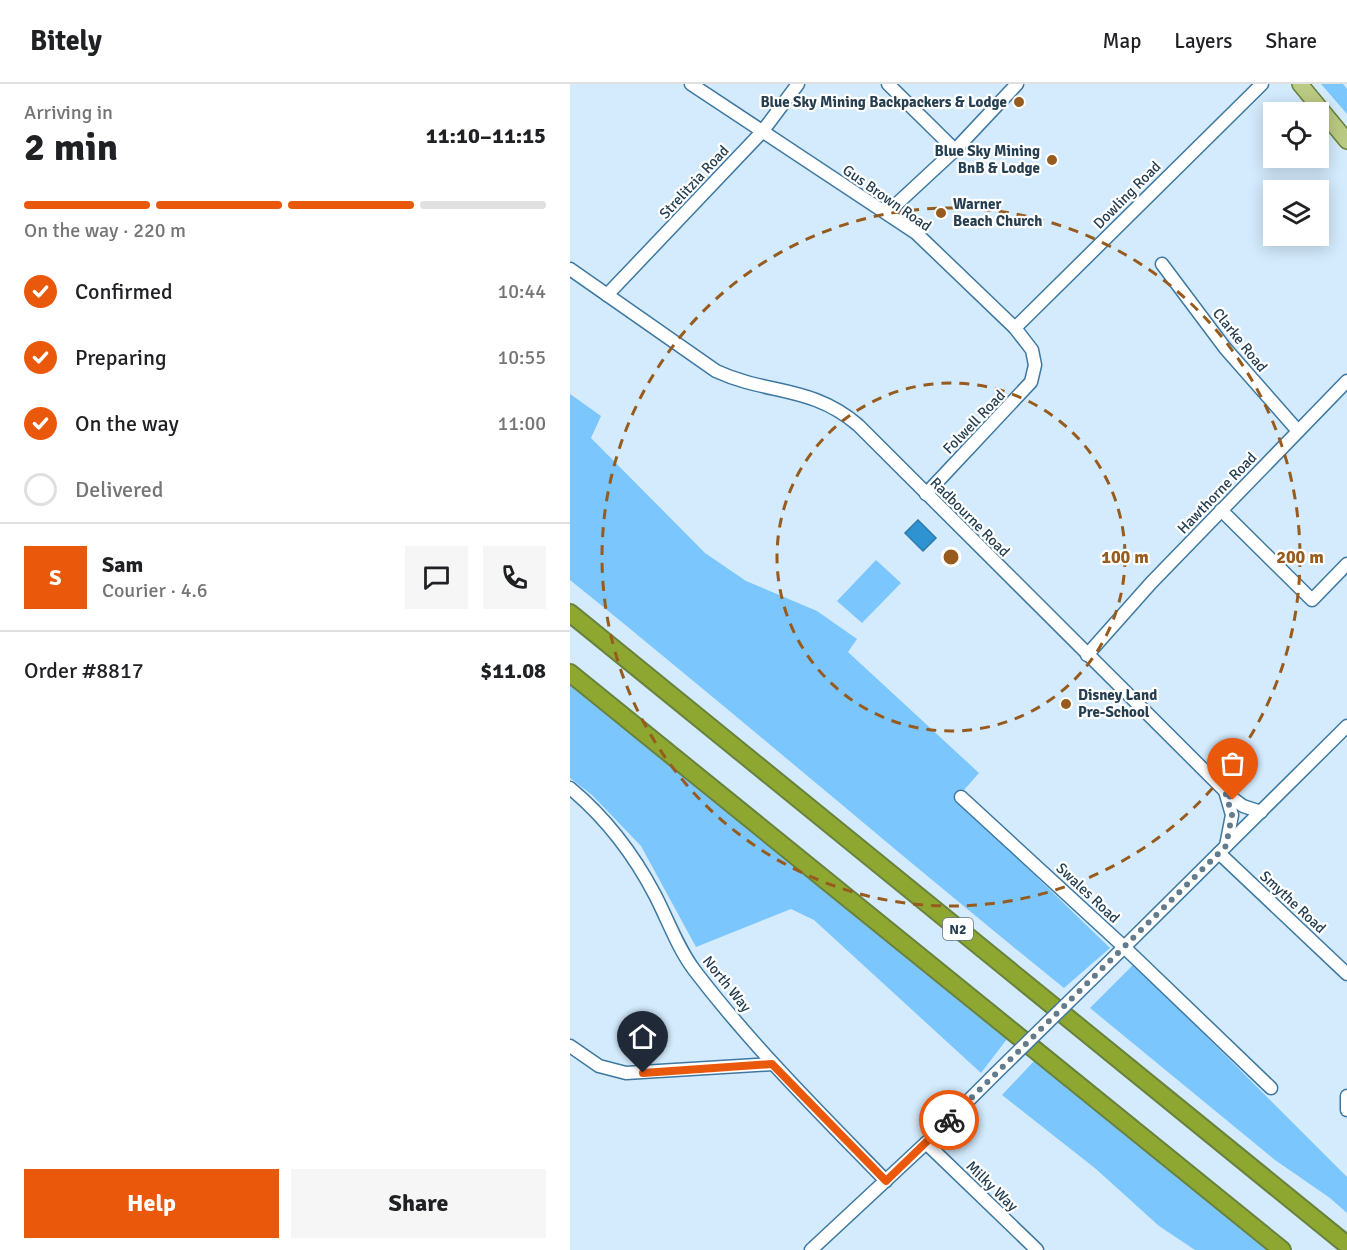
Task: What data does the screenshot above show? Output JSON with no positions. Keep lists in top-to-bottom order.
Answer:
{
  "streets": {
    "highway": ["N2"],
    "street": [
      "Strelitzia Road",
      "Dowling Road",
      "Gus Brown Road",
      "Clarke Road",
      "Folwell Road",
      "Hawthorne Road",
      "Radbourne Road",
      "Swales Road",
      "Smythe Road",
      "North Way",
      "Milky Way"
    ]
  },
  "crossings": [
    ["Strelitzia Road", "Gus Brown Road"],
    ["Strelitzia Road", "Radbourne Road"],
    ["Dowling Road", "Gus Brown Road"],
    ["Gus Brown Road", "Folwell Road"],
    ["Clarke Road", "Hawthorne Road"],
    ["Folwell Road", "Radbourne Road"],
    ["Hawthorne Road", "Radbourne Road"]
  ],
  "places": [
    "Blue Sky Mining Backpackers & Lodge",
    "Blue Sky Mining BnB & Lodge",
    "Warner Beach Church",
    "Disney Land Pre-School"
  ],
  "page": {
    "header": "Bitely",
    "nav": ["Map", "Layers", "Share"],
    "heading": ["2 min", "Arriving in", "11:10–11:15"],
    "panel": [
      "Sam",
      "Courier · 4.6",
      "Order #8817",
      "$11.08"
    ],
    "bar": "On the way · 220 m",
    "list": [
      ["Confirmed", "10:44"],
      ["Preparing", "10:55"],
      ["On the way", "11:00"],
      "Delivered"
    ],
    "round": "S",
    "buttons": ["Help", "Share"]
  },
  "rings": ["100 m", "200 m"]
}
